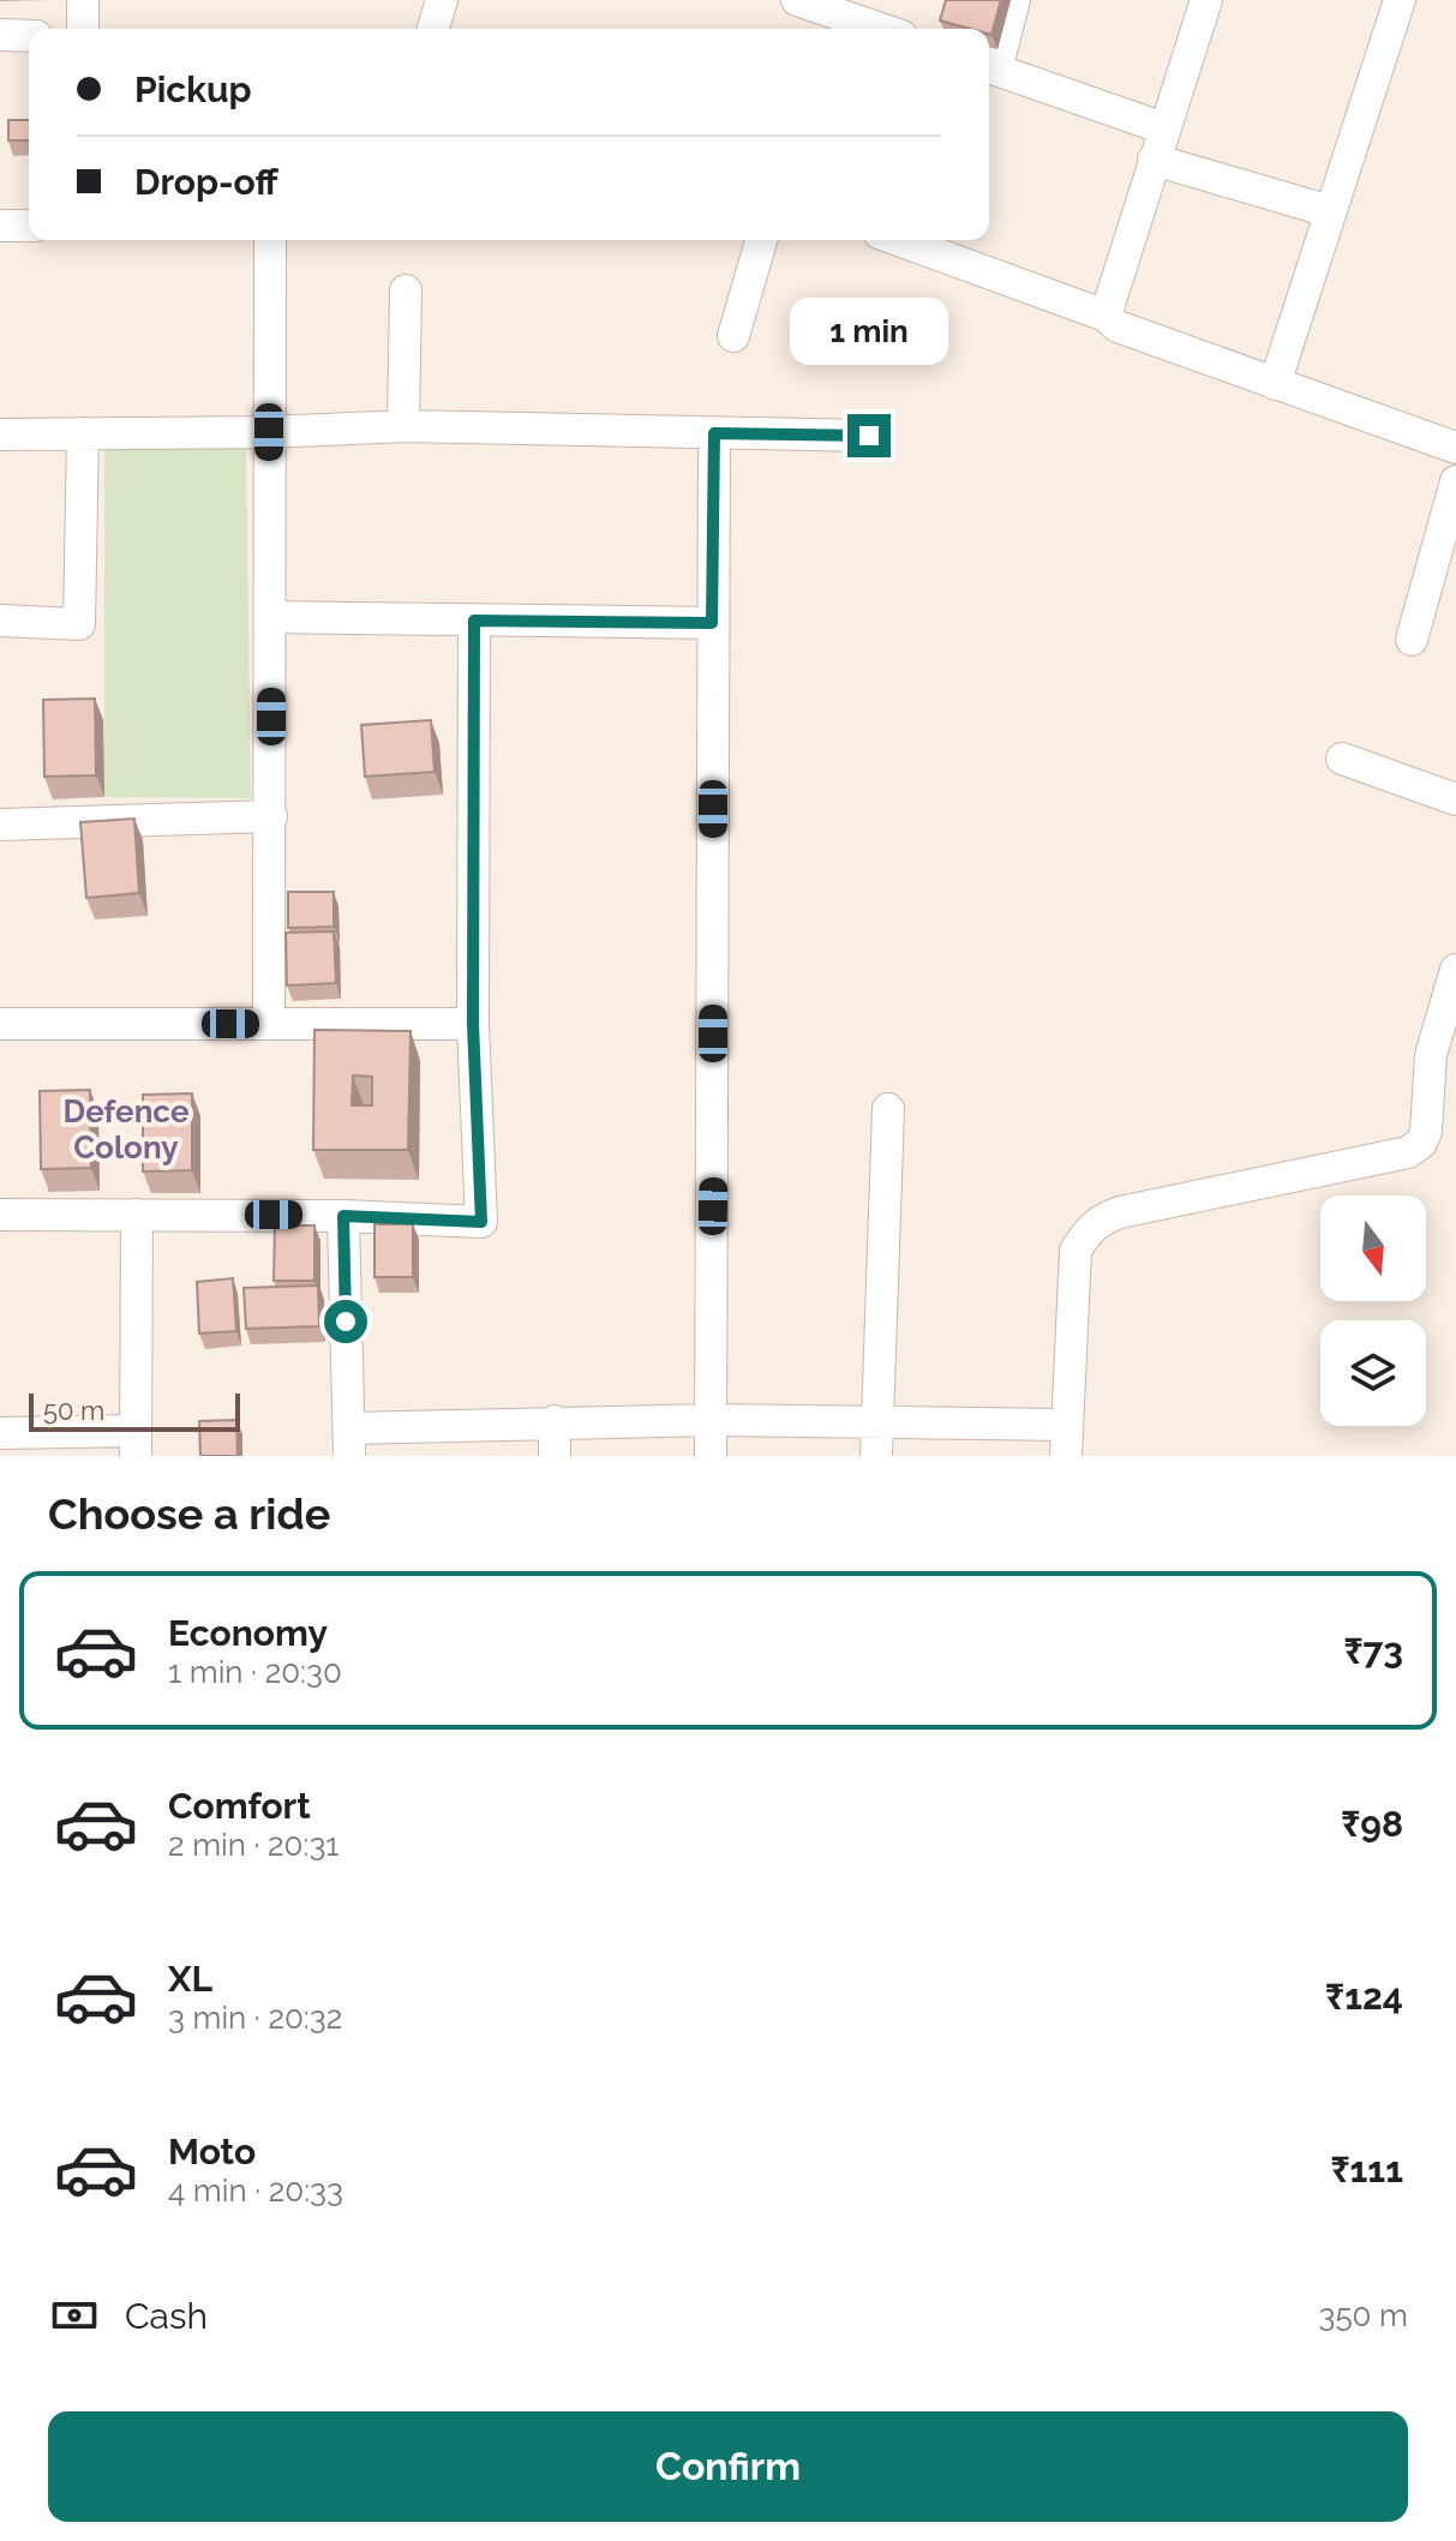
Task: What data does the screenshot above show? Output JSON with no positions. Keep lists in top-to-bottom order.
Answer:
{
  "districts": ["Defence Colony"],
  "scale_bar": "50 m",
  "north": "bottom",
  "page": {
    "banner": ["Pickup", "Drop-off"],
    "bubble": "1 min",
    "scale": "50 m",
    "heading": "Choose a ride",
    "list": [
      {
        "name": "Economy",
        "note": "1 min · 20:30",
        "value": "₹73"
      },
      {
        "name": "Comfort",
        "note": "2 min · 20:31",
        "value": "₹98"
      },
      {
        "name": "XL",
        "note": "3 min · 20:32",
        "value": "₹124"
      },
      {
        "name": "Moto",
        "note": "4 min · 20:33",
        "value": "₹111"
      }
    ],
    "pay": ["Cash", "350 m"],
    "buttons": "Confirm"
  }
}
